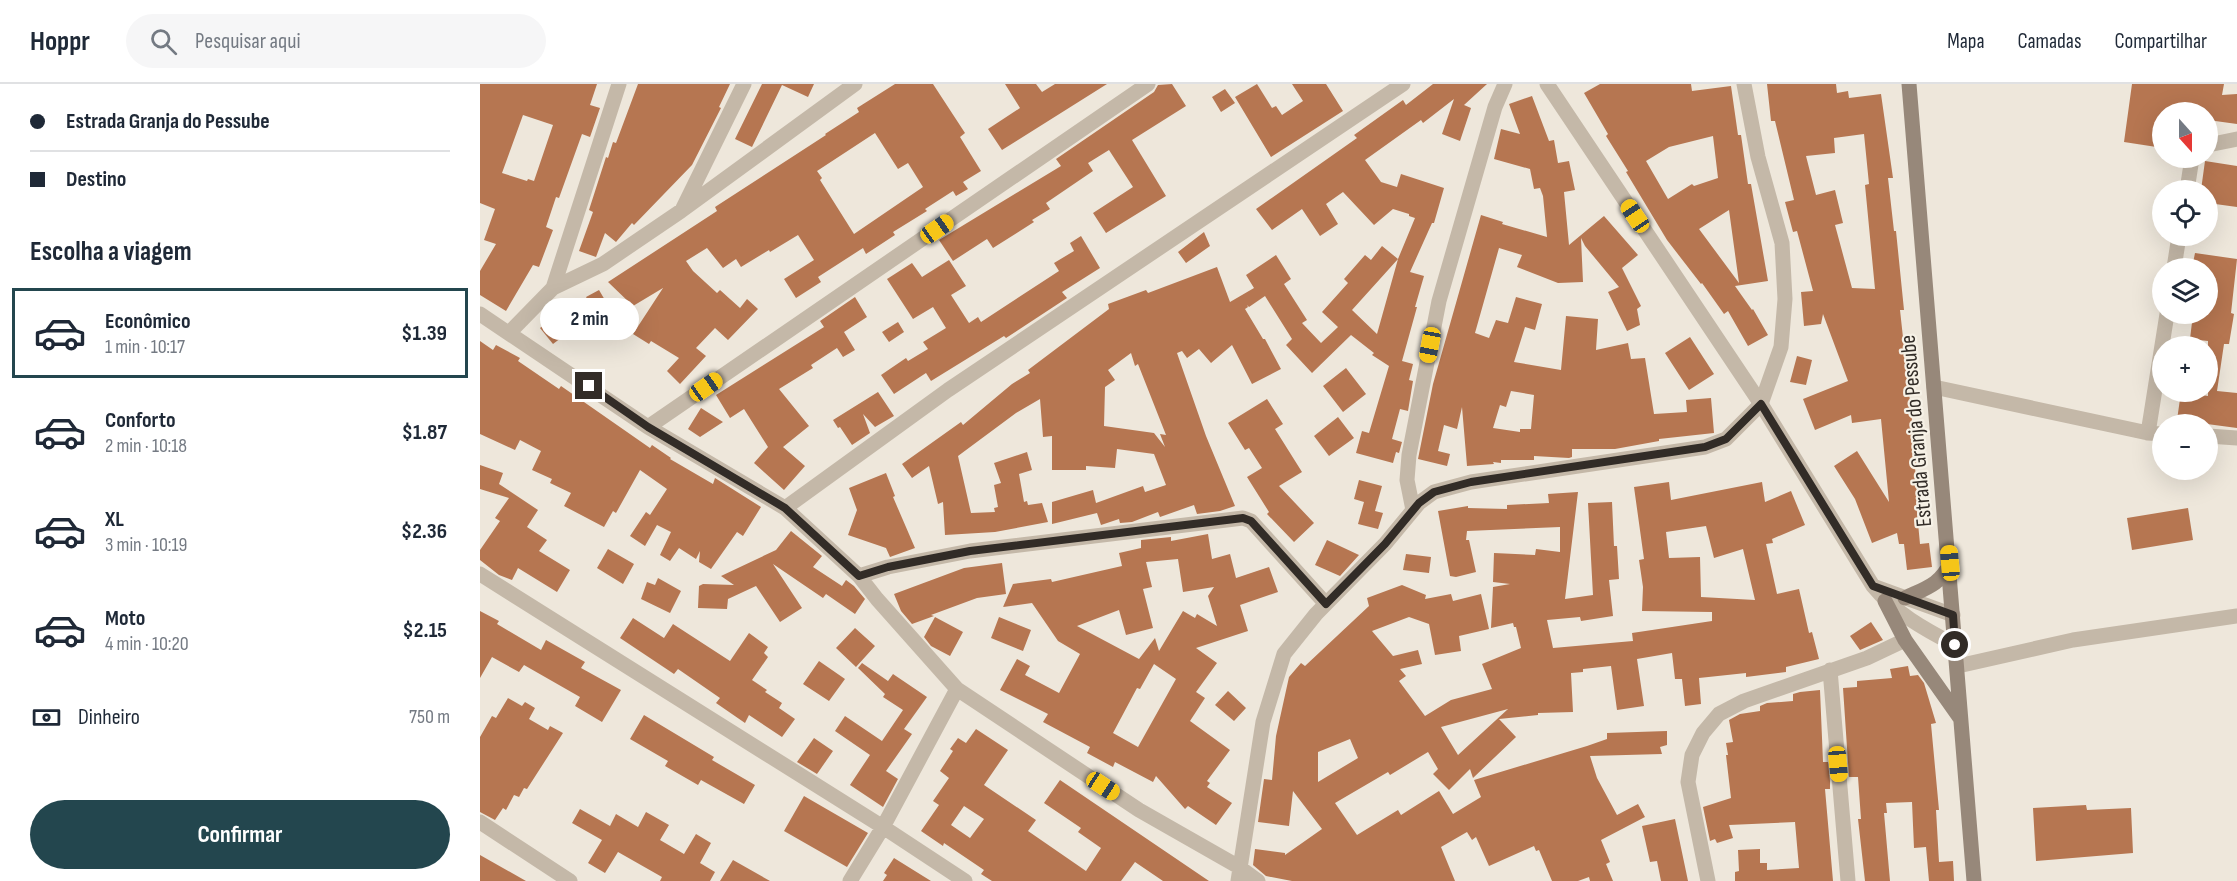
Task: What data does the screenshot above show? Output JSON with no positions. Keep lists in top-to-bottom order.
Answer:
{
  "streets": {
    "main road": ["Estrada Granja do Pessube"]
  },
  "north": "bottom",
  "page": {
    "header": "Hoppr",
    "search": "Pesquisar aqui",
    "nav": ["Mapa", "Camadas", "Compartilhar"],
    "banner": ["Estrada Granja do Pessube", "Destino"],
    "map_buttons": ["+", "−"],
    "heading": "Escolha a viagem",
    "list": [
      {
        "name": "Econômico",
        "note": "1 min · 10:17",
        "value": "$1.39"
      },
      {
        "name": "Conforto",
        "note": "2 min · 10:18",
        "value": "$1.87"
      },
      {
        "name": "XL",
        "note": "3 min · 10:19",
        "value": "$2.36"
      },
      {
        "name": "Moto",
        "note": "4 min · 10:20",
        "value": "$2.15"
      }
    ],
    "bubble": "2 min",
    "pay": ["Dinheiro", "750 m"],
    "buttons": "Confirmar"
  }
}
